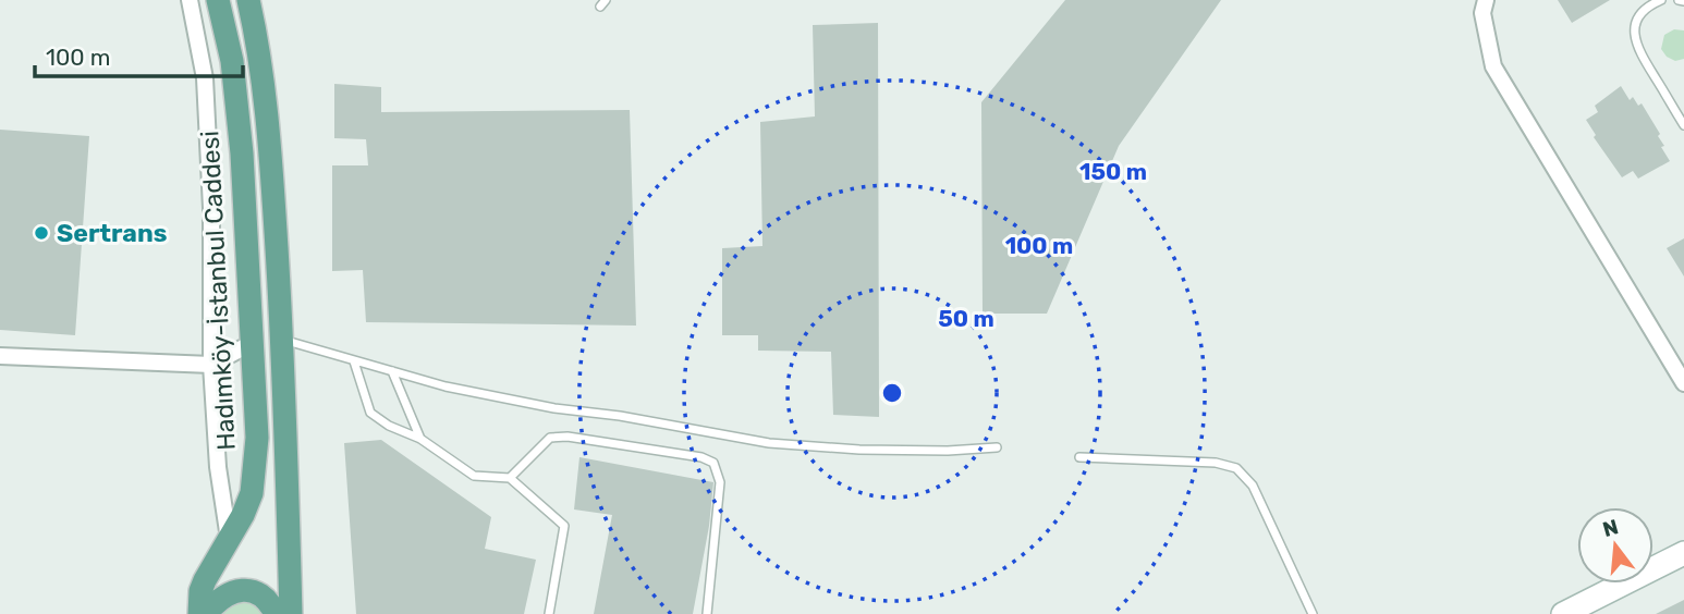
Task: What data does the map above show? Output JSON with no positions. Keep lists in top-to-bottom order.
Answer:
{
  "streets": {
    "main road": ["Hadımköy-İstanbul Caddesi"]
  },
  "places": ["Sertrans"],
  "scale_bar": "100 m",
  "north": "top",
  "rings": ["150 m", "100 m", "50 m"]
}
